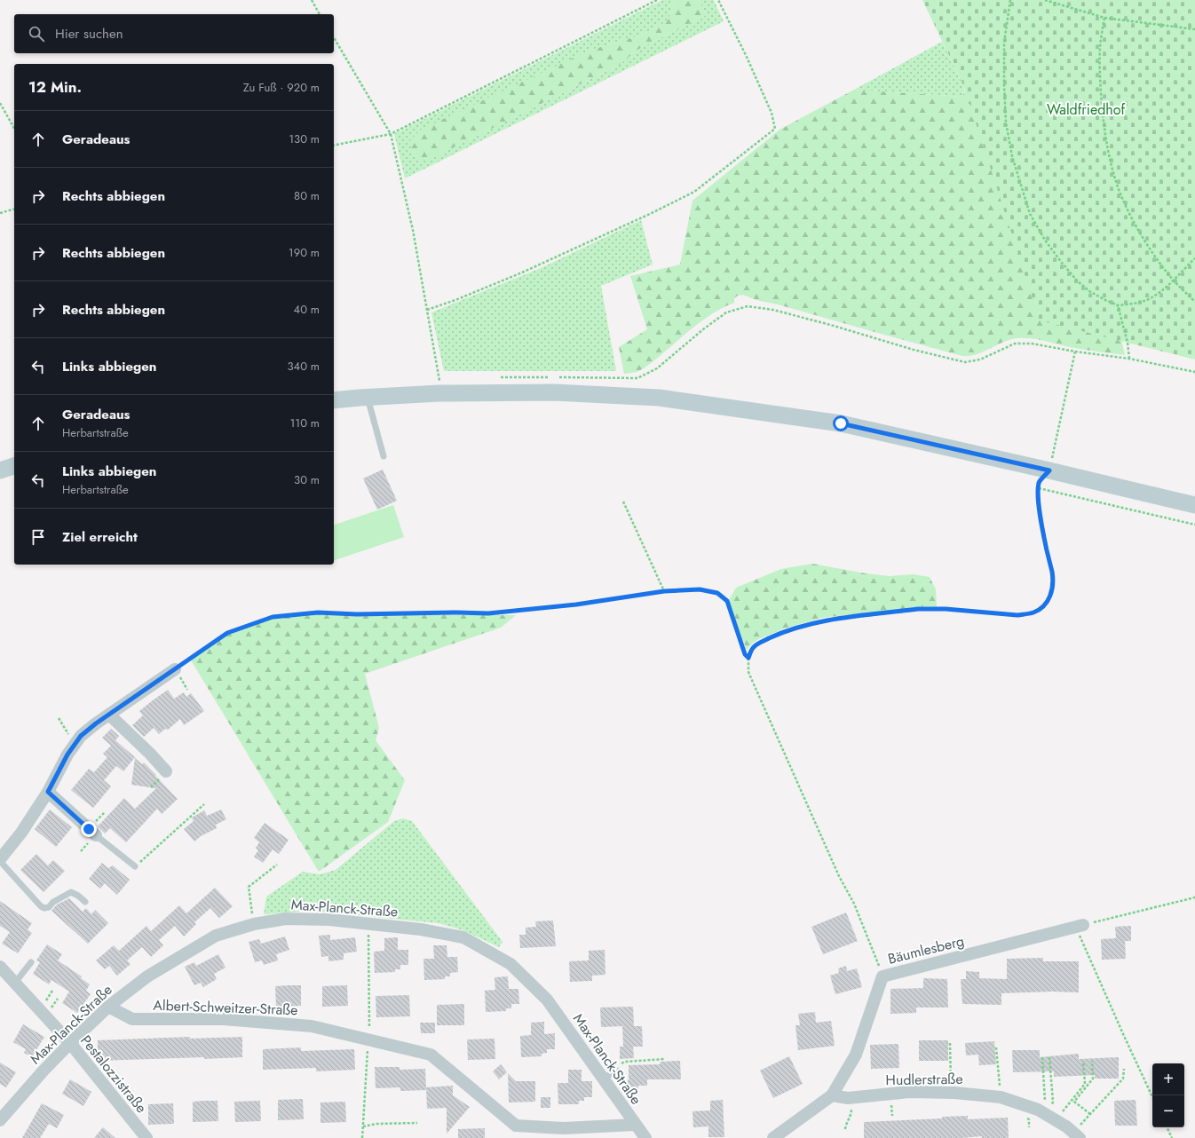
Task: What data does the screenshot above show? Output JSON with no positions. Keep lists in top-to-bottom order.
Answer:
{
  "streets": {
    "street": [
      "Max-Planck-Straße",
      "Bäumlesberg",
      "Albert-Schweitzer-Straße",
      "Pestalozzistraße",
      "Hudlerstraße"
    ]
  },
  "crossings": [
    ["Max-Planck-Straße", "Albert-Schweitzer-Straße"],
    ["Max-Planck-Straße", "Pestalozzistraße"],
    ["Bäumlesberg", "Hudlerstraße"]
  ],
  "parks": ["Waldfriedhof"],
  "page": {
    "search": "Hier suchen",
    "heading": ["12 Min.", "Zu Fuß · 920 m"],
    "list": [
      ["Geradeaus", "130 m"],
      ["Rechts abbiegen", "80 m"],
      ["Rechts abbiegen", "190 m"],
      ["Rechts abbiegen", "40 m"],
      ["Links abbiegen", "340 m"],
      ["Geradeaus", "Herbartstraße", "110 m"],
      ["Links abbiegen", "Herbartstraße", "30 m"],
      "Ziel erreicht"
    ],
    "map_buttons": ["+", "−"]
  }
}
